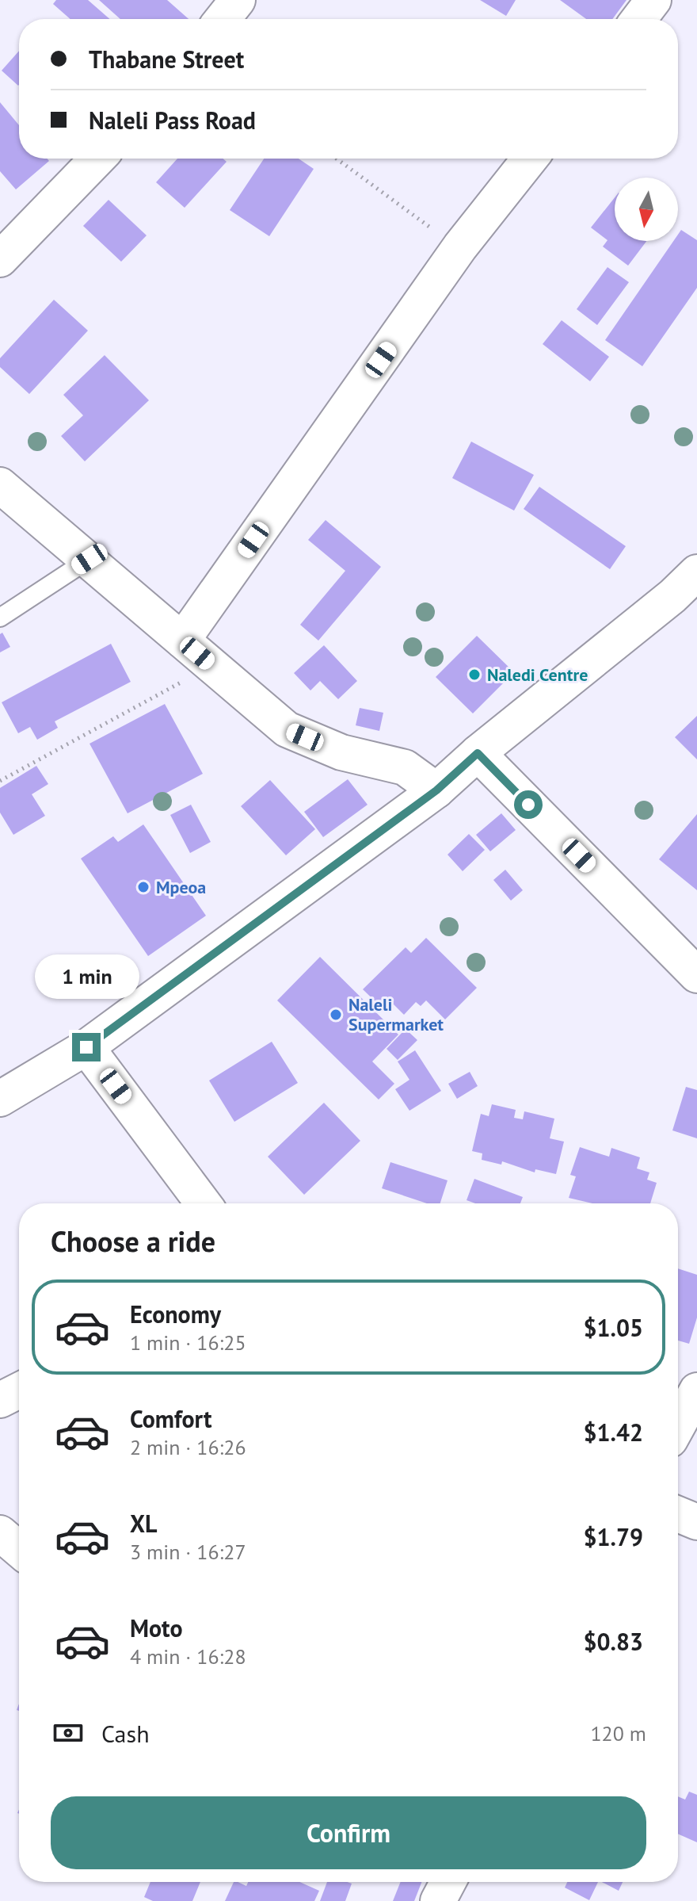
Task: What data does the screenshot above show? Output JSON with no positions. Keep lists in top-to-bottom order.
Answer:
{
  "places": ["Naledi Centre", "Mpeoa", "Naleli Supermarket"],
  "north": "bottom",
  "page": {
    "banner": ["Thabane Street", "Naleli Pass Road"],
    "bubble": "1 min",
    "heading": "Choose a ride",
    "list": [
      {
        "name": "Economy",
        "note": "1 min · 16:25",
        "value": "$1.05"
      },
      {
        "name": "Comfort",
        "note": "2 min · 16:26",
        "value": "$1.42"
      },
      {
        "name": "XL",
        "note": "3 min · 16:27",
        "value": "$1.79"
      },
      {
        "name": "Moto",
        "note": "4 min · 16:28",
        "value": "$0.83"
      }
    ],
    "pay": ["Cash", "120 m"],
    "buttons": "Confirm"
  }
}
